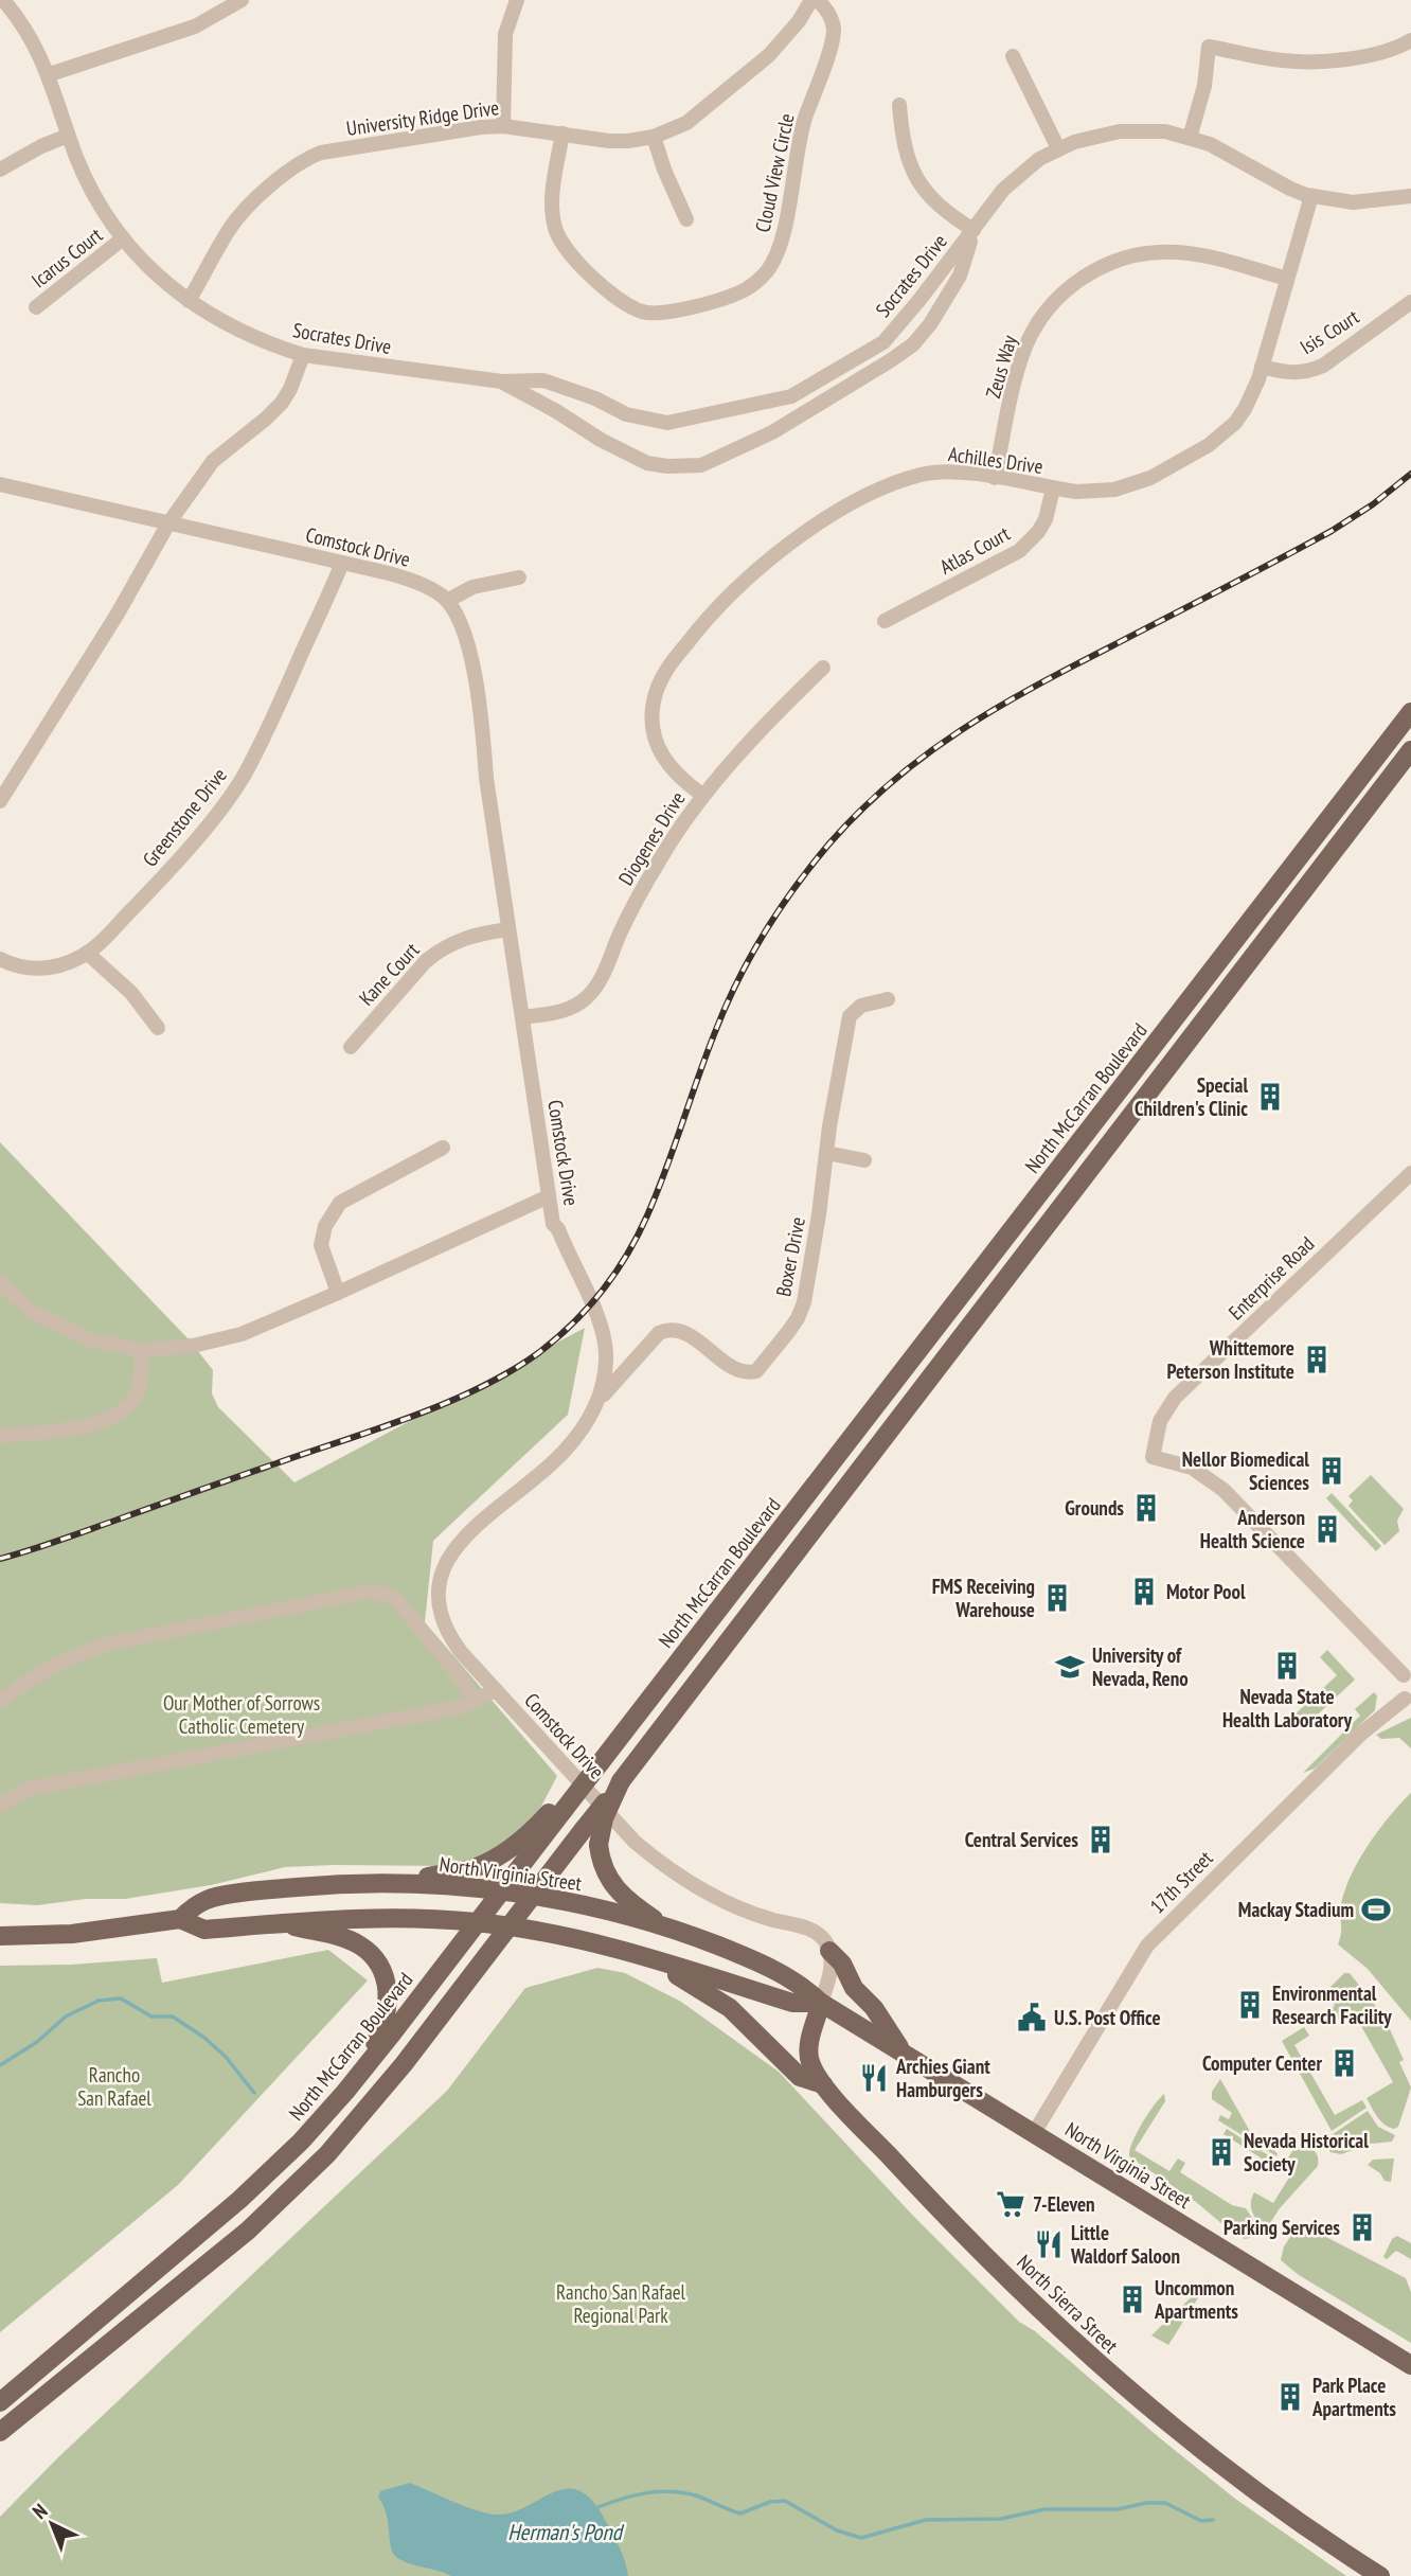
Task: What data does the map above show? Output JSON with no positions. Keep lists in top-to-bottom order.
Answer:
{
  "streets": {
    "main road": ["North McCarran Boulevard", "North Virginia Street", "North Sierra Street"],
    "street": [
      "University Ridge Drive",
      "Cloud View Circle",
      "Icarus Court",
      "Socrates Drive",
      "Isis Court",
      "Zeus Way",
      "Achilles Drive",
      "Comstock Drive",
      "Atlas Court",
      "Greenstone Drive",
      "Diogenes Drive",
      "Kane Court",
      "Boxer Drive",
      "Enterprise Road",
      "17th Street"
    ]
  },
  "crossings": [
    ["University Ridge Drive", "Cloud View Circle"],
    ["University Ridge Drive", "Socrates Drive"],
    ["Icarus Court", "Socrates Drive"],
    ["Socrates Drive", "Achilles Drive"],
    ["Isis Court", "Achilles Drive"],
    ["Zeus Way", "Achilles Drive"],
    ["Achilles Drive", "Atlas Court"],
    ["Achilles Drive", "Diogenes Drive"],
    ["Comstock Drive", "Greenstone Drive"],
    ["Comstock Drive", "Diogenes Drive"],
    ["Comstock Drive", "Kane Court"],
    ["Comstock Drive", "Boxer Drive"],
    ["North McCarran Boulevard", "North Virginia Street"],
    ["North Virginia Street", "17th Street"],
    ["North Virginia Street", "North Sierra Street"]
  ],
  "water": ["Herman's Pond"],
  "parks": ["Our Mother of Sorrows Catholic Cemetery", "Rancho San Rafael", "Rancho San Rafael Regional Park"],
  "places": {
    "building": [
      "Special Children's Clinic",
      "Whittemore Peterson Institute",
      "Nellor Biomedical Sciences",
      "Grounds",
      "Anderson Health Science",
      "Motor Pool",
      "FMS Receiving Warehouse",
      "Nevada State Health Laboratory",
      "Central Services",
      "Environmental Research Facility",
      "Computer Center",
      "Nevada Historical Society",
      "Parking Services",
      "Uncommon Apartments",
      "Park Place Apartments"
    ],
    "school or university": ["University of Nevada, Reno"],
    "sports": ["Mackay Stadium"],
    "public building": ["U.S. Post Office"],
    "restaurant": ["Archies Giant Hamburgers", "Little Waldorf Saloon"],
    "supermarket": ["7-Eleven"]
  },
  "north": "top left"
}
